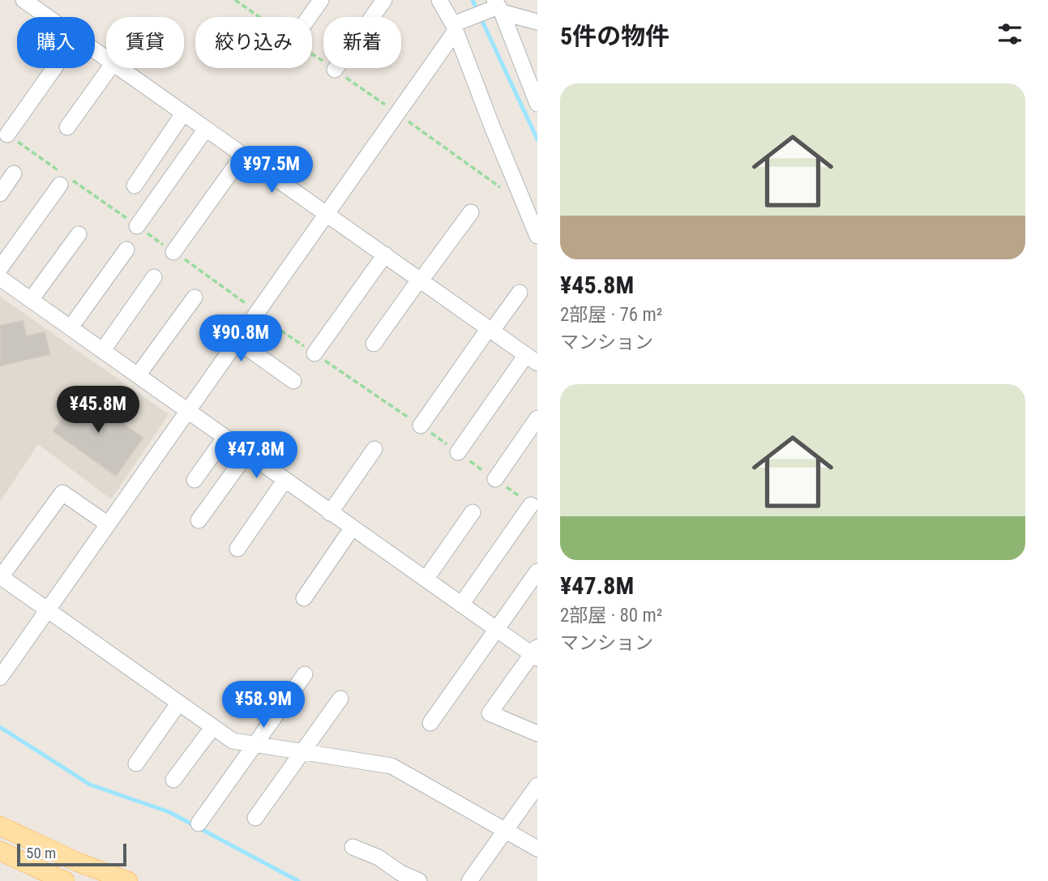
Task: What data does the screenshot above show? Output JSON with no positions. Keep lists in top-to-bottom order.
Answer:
{
  "scale_bar": "50 m",
  "page": {
    "heading": "5件の物件",
    "chip": [
      "購入",
      "賃貸",
      "絞り込み",
      "新着"
    ],
    "list": [
      {
        "name": "¥45.8M",
        "note": "2部屋 · 76 m² · マンション"
      },
      {
        "name": "¥47.8M",
        "note": "2部屋 · 80 m² · マンション"
      }
    ],
    "price": [
      "¥97.5M",
      "¥90.8M",
      "¥45.8M",
      "¥47.8M",
      "¥58.9M"
    ],
    "scale": "50 m"
  }
}
